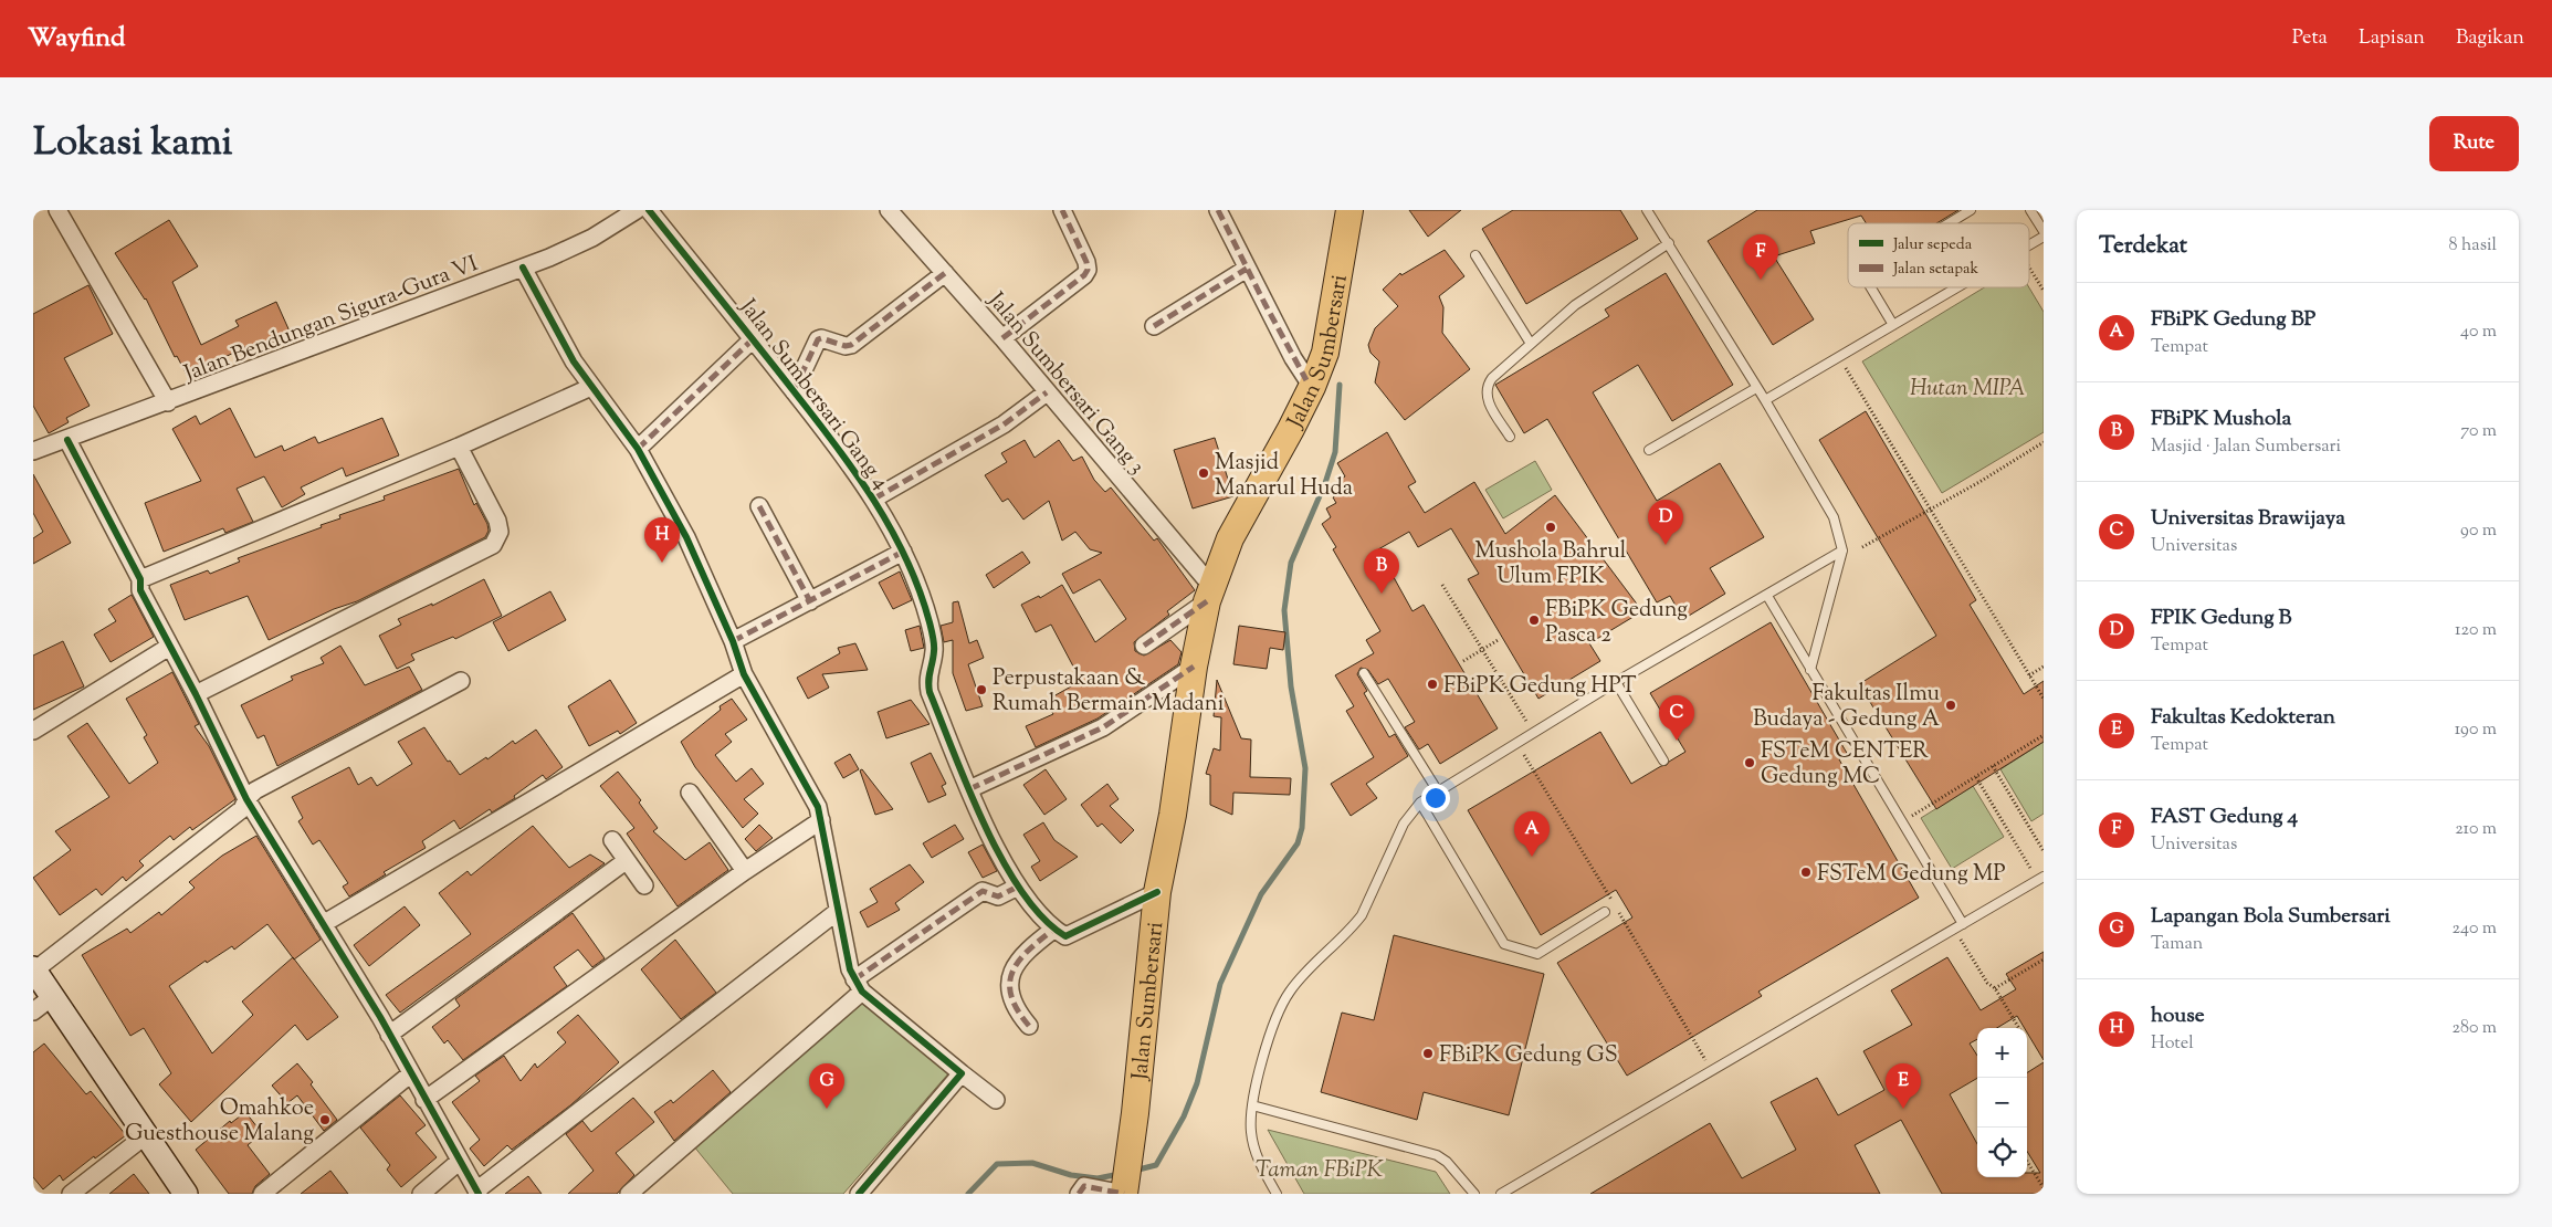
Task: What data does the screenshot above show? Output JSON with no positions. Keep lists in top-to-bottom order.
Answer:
{
  "streets": {
    "main road": ["Jalan Sumbersari"],
    "street": ["Jalan Bendungan Sigura-Gura VI", "Jalan Sumbersari Gang 3", "Jalan Sumbersari Gang 4"]
  },
  "crossings": [
    ["Jalan Sumbersari", "Jalan Sumbersari Gang 3"]
  ],
  "parks": ["Hutan MIPA", "Taman FBiPK"],
  "places": [
    "Masjid Manarul Huda",
    "Mushola Bahrul Ulum FPIK",
    "FBiPK Gedung Pasca 2",
    "FBiPK Gedung HPT",
    "Perpustakaan & Rumah Bermain Madani",
    "Fakultas Ilmu Budaya - Gedung A",
    "FSTeM CENTER Gedung MC",
    "FSTeM Gedung MP",
    "FBiPK Gedung GS",
    "Omahkoe Guesthouse Malang"
  ],
  "legend": ["Jalur sepeda", "Jalan setapak"],
  "page": {
    "header": "Wayfind",
    "nav": ["Peta", "Lapisan", "Bagikan"],
    "title": "Lokasi kami",
    "buttons": "Rute",
    "heading": ["Terdekat", "8 hasil"],
    "pins": [
      "F",
      "D",
      "H",
      "B",
      "C",
      "A",
      "E",
      "G"
    ],
    "list": [
      {
        "mark": "A",
        "name": "FBiPK Gedung BP",
        "note": "Tempat",
        "value": "40 m"
      },
      {
        "mark": "B",
        "name": "FBiPK Mushola",
        "note": "Masjid · Jalan Sumbersari",
        "value": "70 m"
      },
      {
        "mark": "C",
        "name": "Universitas Brawijaya",
        "note": "Universitas",
        "value": "90 m"
      },
      {
        "mark": "D",
        "name": "FPIK Gedung B",
        "note": "Tempat",
        "value": "120 m"
      },
      {
        "mark": "E",
        "name": "Fakultas Kedokteran",
        "note": "Tempat",
        "value": "190 m"
      },
      {
        "mark": "F",
        "name": "FAST Gedung 4",
        "note": "Universitas",
        "value": "210 m"
      },
      {
        "mark": "G",
        "name": "Lapangan Bola Sumbersari",
        "note": "Taman",
        "value": "240 m"
      },
      {
        "mark": "H",
        "name": "house",
        "note": "Hotel",
        "value": "280 m"
      }
    ],
    "map_buttons": ["+", "−"]
  }
}
